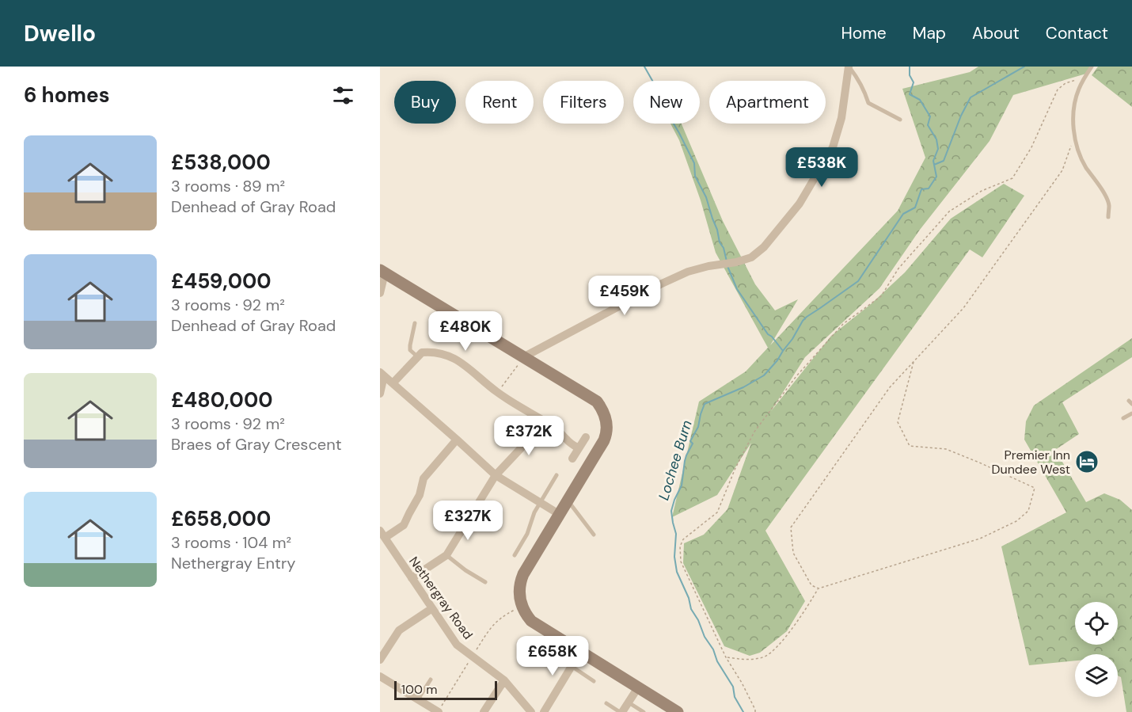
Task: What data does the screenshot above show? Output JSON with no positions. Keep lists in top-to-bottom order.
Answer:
{
  "streets": {
    "street": ["Nethergray Road"]
  },
  "water": ["Lochee Burn"],
  "places": {
    "hotel": ["Premier Inn Dundee West"]
  },
  "scale_bar": "100 m",
  "page": {
    "header": "Dwello",
    "nav": [
      "Home",
      "Map",
      "About",
      "Contact"
    ],
    "heading": "6 homes",
    "chip": [
      "Buy",
      "Rent",
      "Filters",
      "New",
      "Apartment"
    ],
    "list": [
      {
        "name": "£538,000",
        "note": "3 rooms · 89 m² · Denhead of Gray Road"
      },
      {
        "name": "£459,000",
        "note": "3 rooms · 92 m² · Denhead of Gray Road"
      },
      {
        "name": "£480,000",
        "note": "3 rooms · 92 m² · Braes of Gray Crescent"
      },
      {
        "name": "£658,000",
        "note": "3 rooms · 104 m² · Nethergray Entry"
      }
    ],
    "price": [
      "£538K",
      "£459K",
      "£480K",
      "£372K",
      "£327K",
      "£658K"
    ],
    "scale": "100 m"
  }
}
